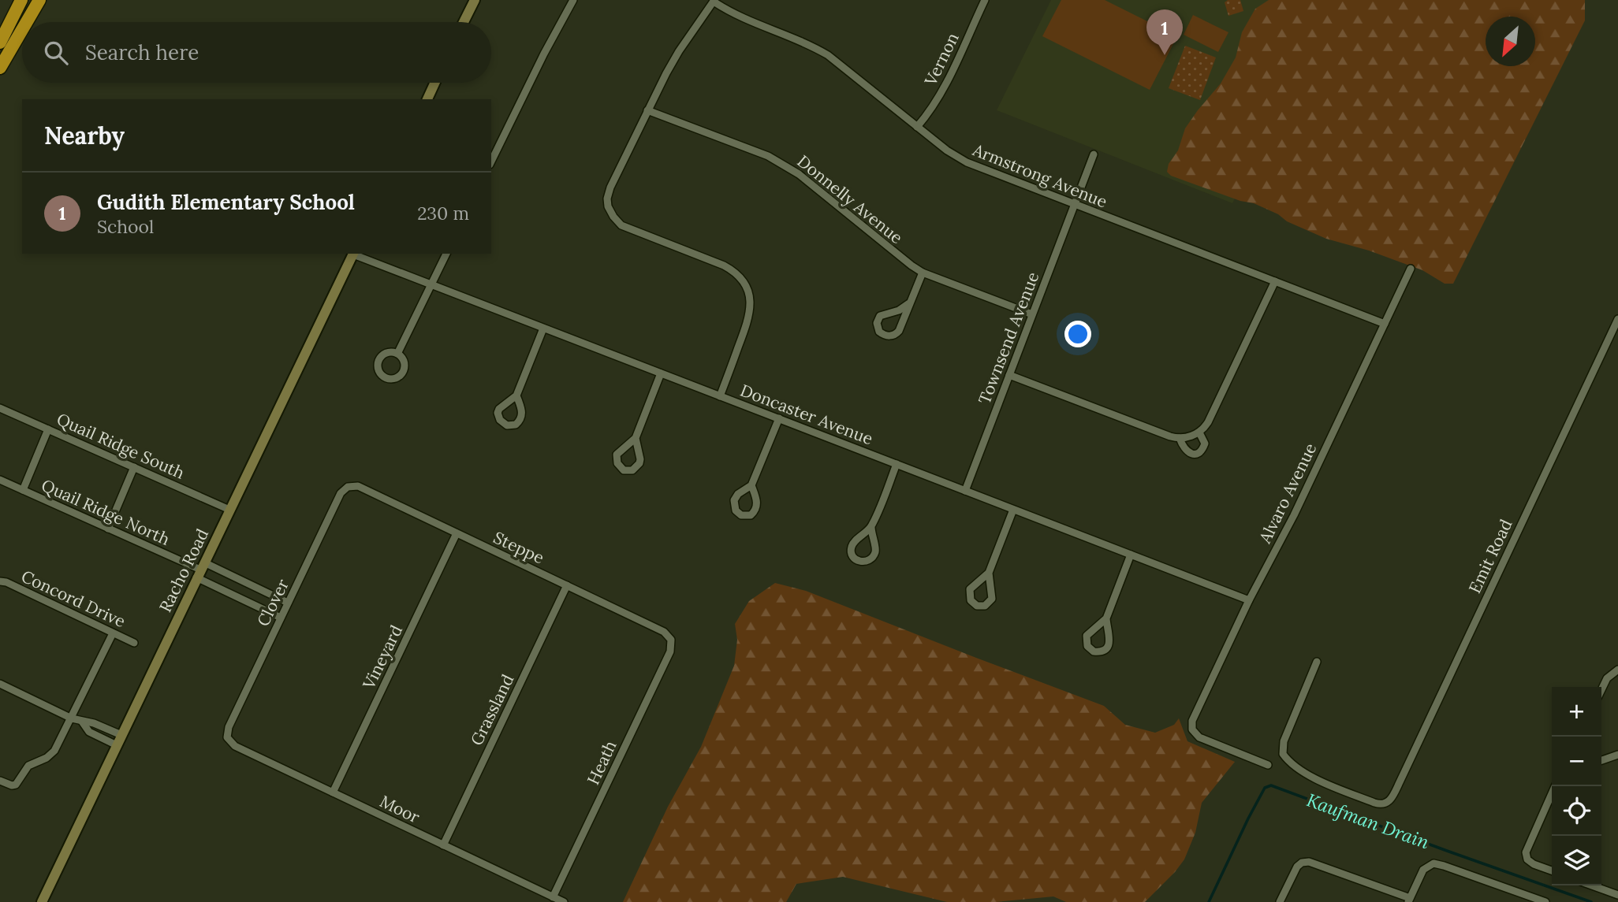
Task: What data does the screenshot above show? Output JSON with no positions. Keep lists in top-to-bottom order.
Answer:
{
  "streets": {
    "street": [
      "Vernon",
      "Armstrong Avenue",
      "Donnelly Avenue",
      "Townsend Avenue",
      "Doncaster Avenue",
      "Quail Ridge South",
      "Alvaro Avenue",
      "Quail Ridge North",
      "Steppe",
      "Emit Road",
      "Racho Road",
      "Concord Drive",
      "Clover",
      "Vineyard",
      "Grassland",
      "Heath",
      "Moor"
    ]
  },
  "crossings": [
    ["Vernon", "Armstrong Avenue"],
    ["Armstrong Avenue", "Townsend Avenue"],
    ["Armstrong Avenue", "Alvaro Avenue"],
    ["Donnelly Avenue", "Townsend Avenue"],
    ["Townsend Avenue", "Doncaster Avenue"],
    ["Doncaster Avenue", "Alvaro Avenue"],
    ["Doncaster Avenue", "Racho Road"],
    ["Quail Ridge South", "Racho Road"],
    ["Quail Ridge North", "Racho Road"],
    ["Steppe", "Clover"],
    ["Steppe", "Vineyard"],
    ["Steppe", "Grassland"],
    ["Steppe", "Heath"],
    ["Clover", "Moor"],
    ["Vineyard", "Moor"],
    ["Grassland", "Moor"],
    ["Heath", "Moor"]
  ],
  "water": ["Kaufman Drain"],
  "north": "bottom left",
  "page": {
    "pins": "1",
    "search": "Search here",
    "heading": "Nearby",
    "list": [
      {
        "mark": "1",
        "name": "Gudith Elementary School",
        "note": "School",
        "value": "230 m"
      }
    ],
    "map_buttons": ["+", "−"]
  }
}
